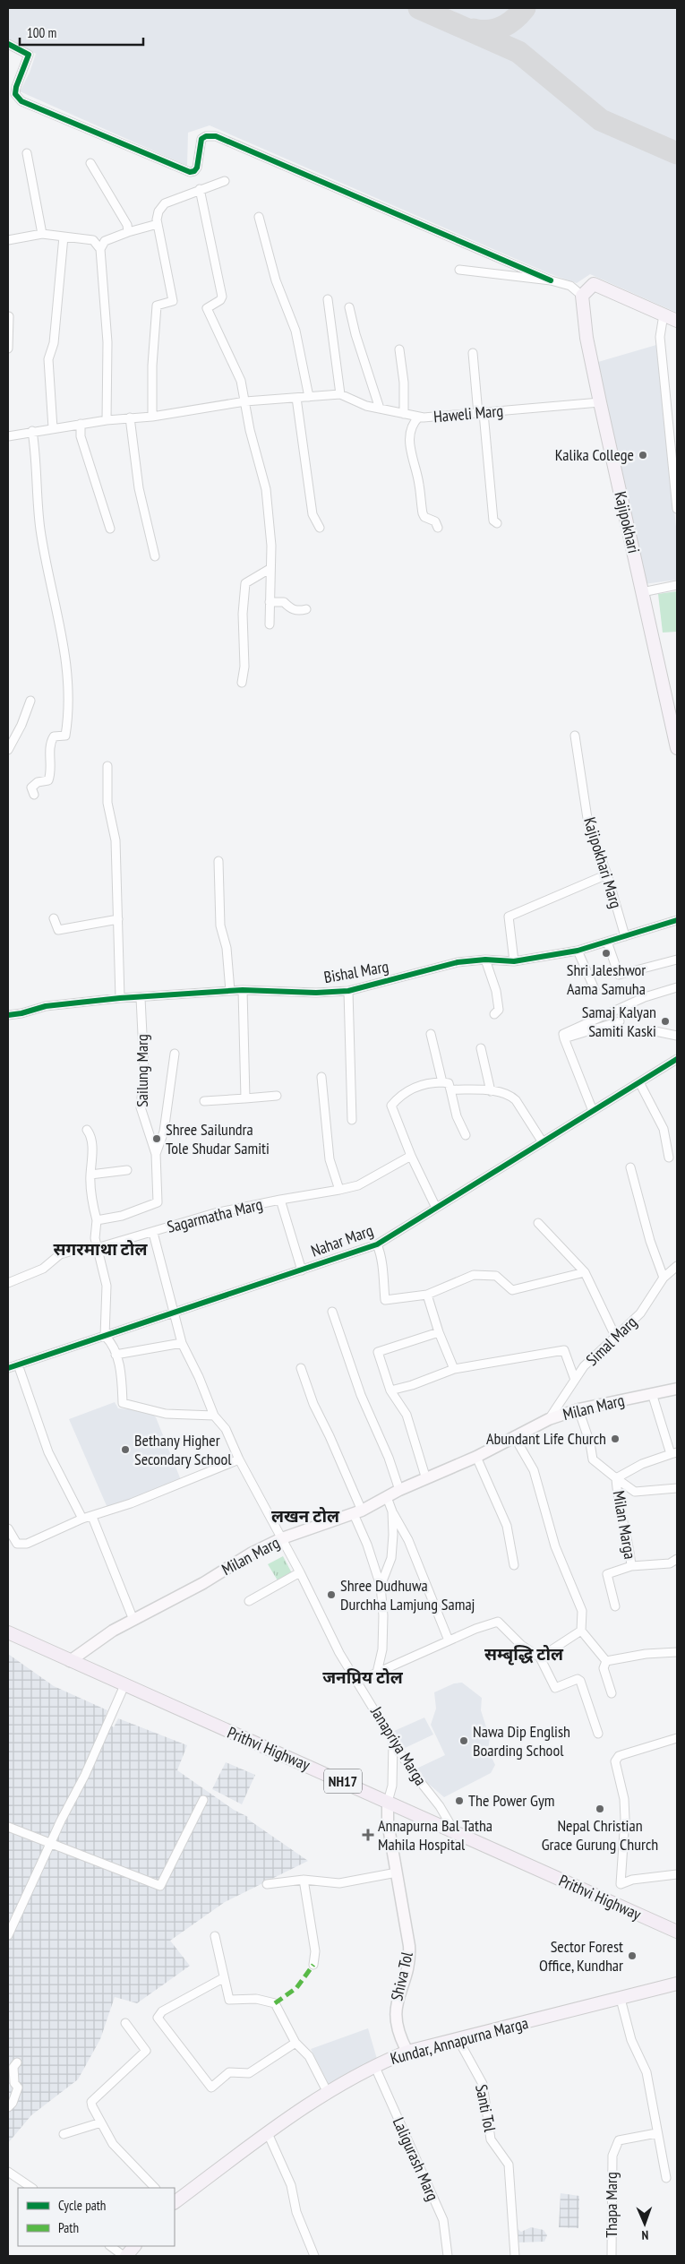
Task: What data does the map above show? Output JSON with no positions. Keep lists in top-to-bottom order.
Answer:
{
  "streets": {
    "highway": ["Prithvi Highway", "NH17"],
    "main road": [
      "Kajipokhari",
      "Milan Marg",
      "Shiva Tol",
      "Kundar, Annapurna Marga"
    ],
    "street": [
      "Haweli Marg",
      "Kajipokhari Marg",
      "Bishal Marg",
      "Sailung Marg",
      "Sagarmatha Marg",
      "Nahar Marg",
      "Simal Marg",
      "Milan Marga",
      "Janapriya Marga",
      "Santi Tol",
      "Laligurash Marg",
      "Thapa Marg"
    ]
  },
  "crossings": [
    ["Haweli Marg", "Kajipokhari"],
    ["Kajipokhari Marg", "Bishal Marg"],
    ["Bishal Marg", "Sailung Marg"],
    ["Sagarmatha Marg", "Nahar Marg"],
    ["Sagarmatha Marg", "Janapriya Marga"],
    ["Nahar Marg", "Janapriya Marga"],
    ["Simal Marg", "Milan Marg"],
    ["Milan Marg", "Milan Marga"],
    ["Milan Marg", "Janapriya Marga"],
    ["Milan Marg", "Prithvi Highway"],
    ["Janapriya Marga", "Prithvi Highway"],
    ["Prithvi Highway", "Shiva Tol"],
    ["Shiva Tol", "Kundar, Annapurna Marga"],
    ["Kundar, Annapurna Marga", "Santi Tol"],
    ["Kundar, Annapurna Marga", "Laligurash Marg"]
  ],
  "districts": [
    "सगरमाथा टोल",
    "लखन टोल",
    "सम्बृद्धि टोल",
    "जनप्रिय टोल"
  ],
  "places": {
    "other": [
      "Kalika College",
      "Shri Jaleshwor Aama Samuha",
      "Samaj Kalyan Samiti Kaski",
      "Shree Sailundra Tole Shudar Samiti",
      "Abundant Life Church",
      "Bethany Higher Secondary School",
      "Shree Dudhuwa Durchha Lamjung Samaj",
      "Nawa Dip English Boarding School",
      "The Power Gym",
      "Nepal Christian Grace Gurung Church",
      "Sector Forest Office, Kundhar"
    ],
    "health": ["Annapurna Bal Tatha Mahila Hospital"]
  },
  "legend": ["Cycle path", "Path"],
  "scale_bar": "100 m",
  "north": "bottom"
}
